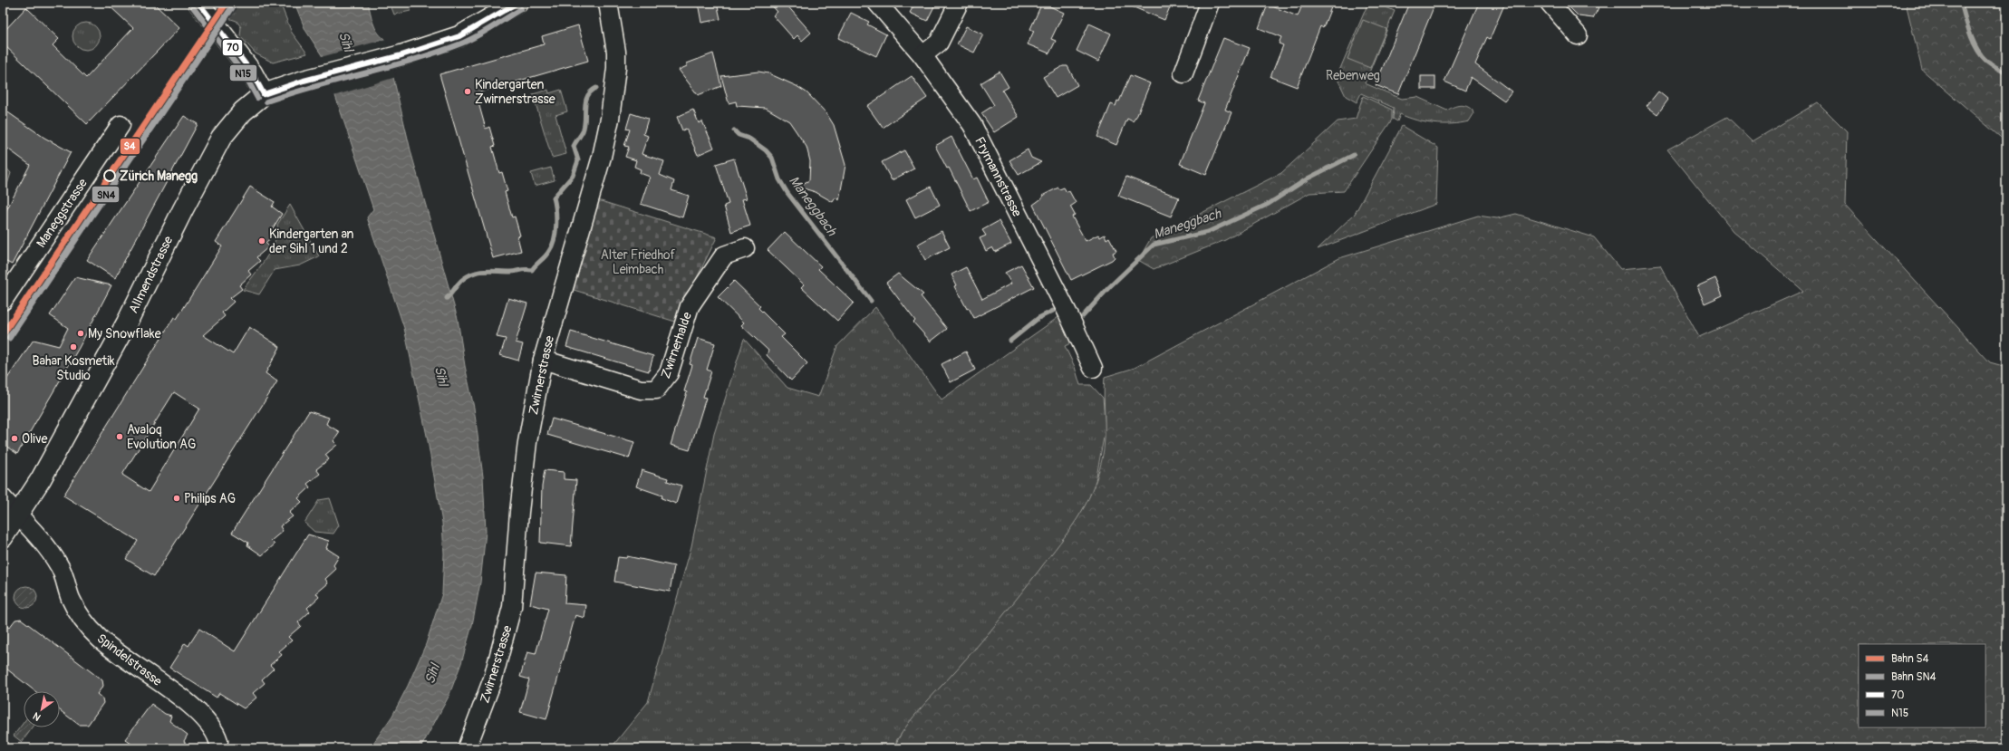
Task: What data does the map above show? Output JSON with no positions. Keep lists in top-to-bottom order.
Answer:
{
  "streets": {
    "main road": ["Allmendstrasse"],
    "street": [
      "Frymannstrasse",
      "Maneggstrasse",
      "Zwirnerhalde",
      "Zwirnerstrasse",
      "Spindelstrasse"
    ]
  },
  "crossings": [
    ["Allmendstrasse", "Spindelstrasse"],
    ["Zwirnerhalde", "Zwirnerstrasse"]
  ],
  "water": ["Sihl", "Maneggbach"],
  "parks": ["Rebenweg", "Alter Friedhof Leimbach"],
  "places": [
    "Kindergarten Zwirnerstrasse",
    "Zürich Manegg",
    "Kindergarten an der Sihl 1 und 2",
    "My Snowflake",
    "Bahar Kosmetik Studio",
    "Avaloq Evolution AG",
    "Olive",
    "Philips AG"
  ],
  "lines": [
    "rail line S4",
    "transit line 70",
    "rail line SN4",
    "transit line N15"
  ],
  "legend": [
    "Bahn S4",
    "Bahn SN4",
    "70",
    "N15"
  ],
  "north": "bottom left"
}
